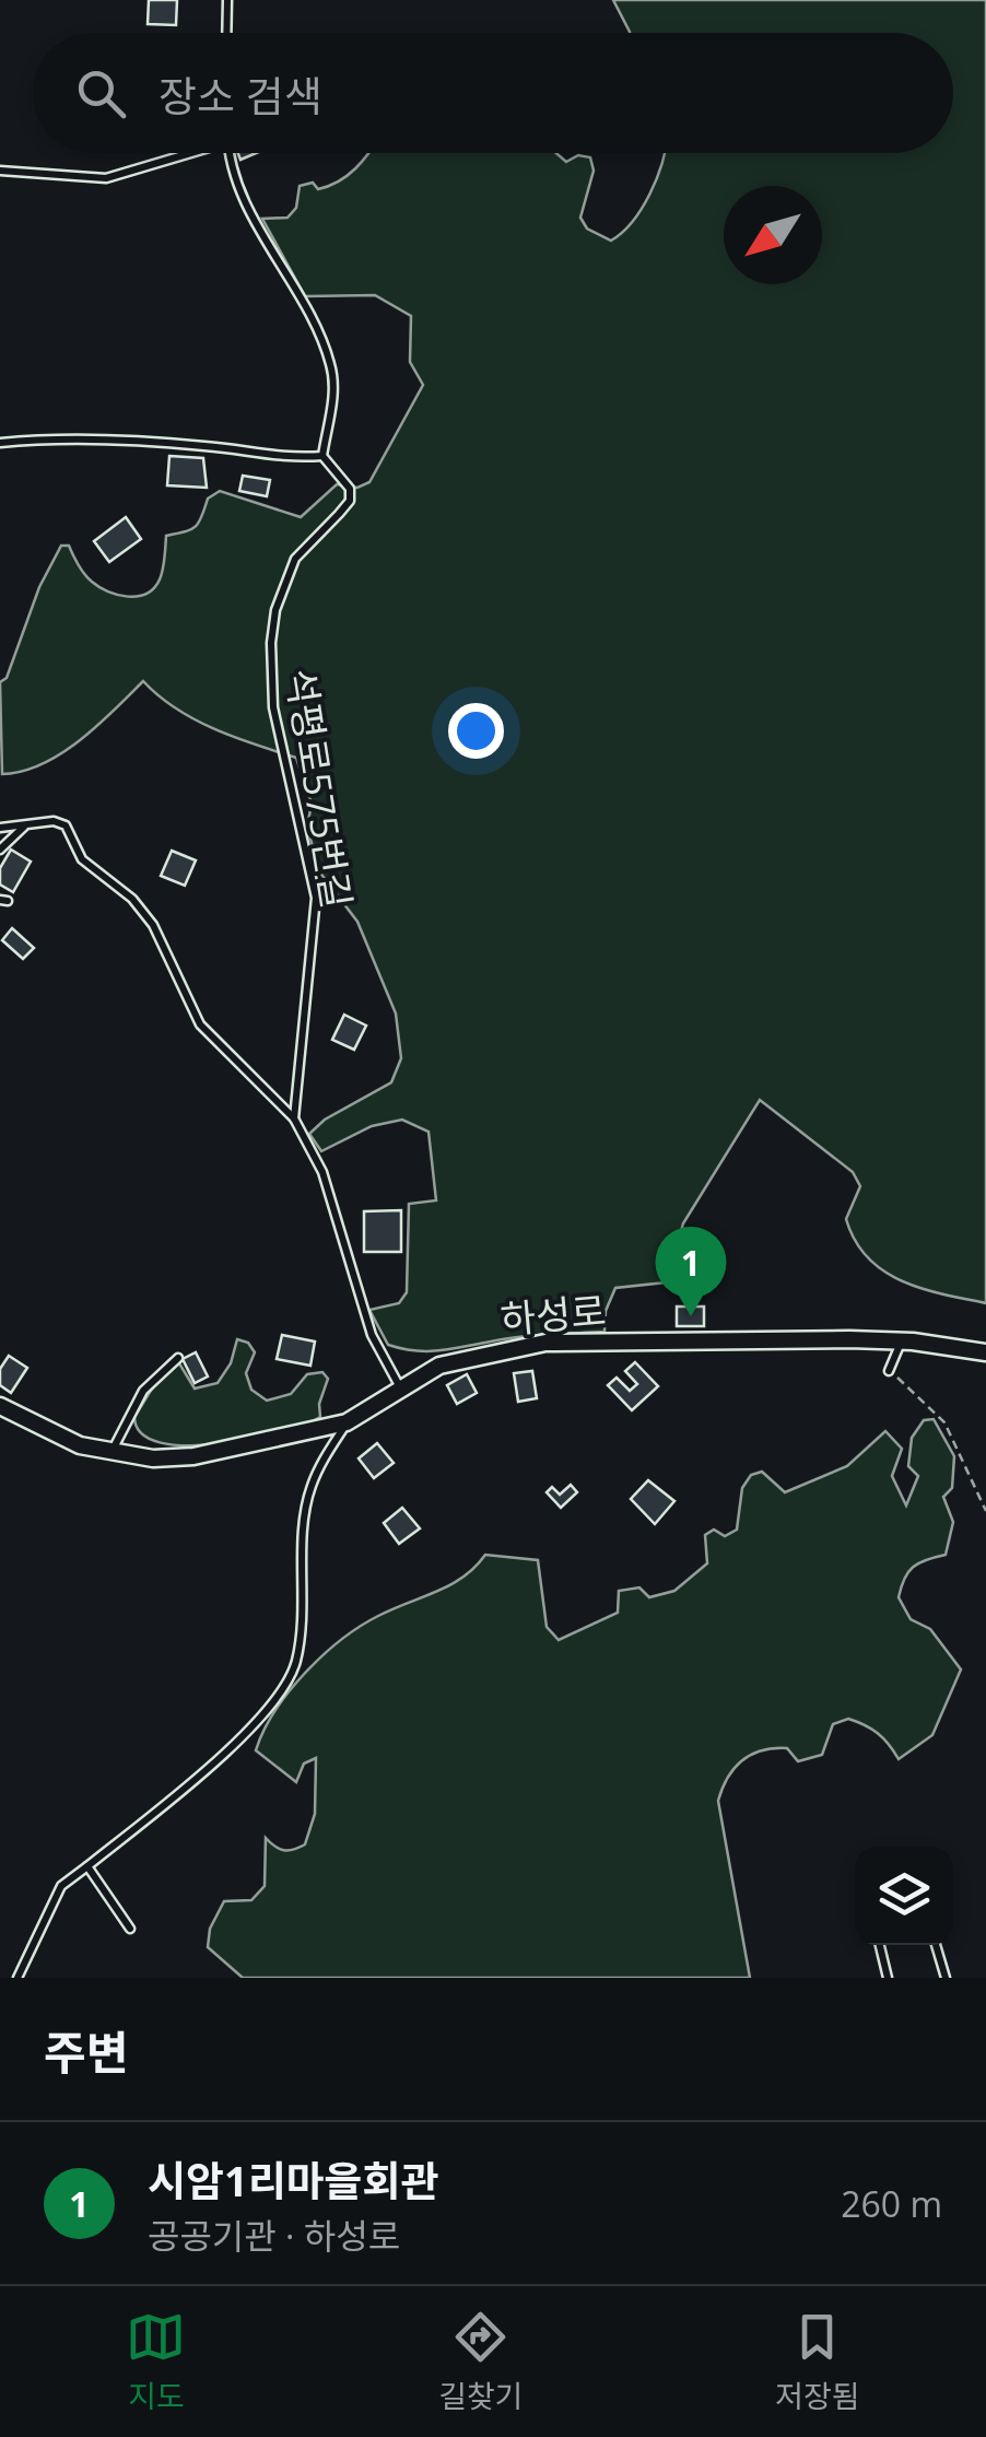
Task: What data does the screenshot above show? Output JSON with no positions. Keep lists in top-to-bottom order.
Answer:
{
  "streets": {
    "street": ["하성로"],
    "lane": ["석평로575번길"]
  },
  "north": "bottom left",
  "page": {
    "search": "장소 검색",
    "pins": "1",
    "heading": "주변",
    "list": [
      {
        "mark": "1",
        "name": "시암1리마을회관",
        "note": "공공기관 · 하성로",
        "value": "260 m"
      }
    ],
    "nav": ["지도", "길찾기", "저장됨"]
  }
}
